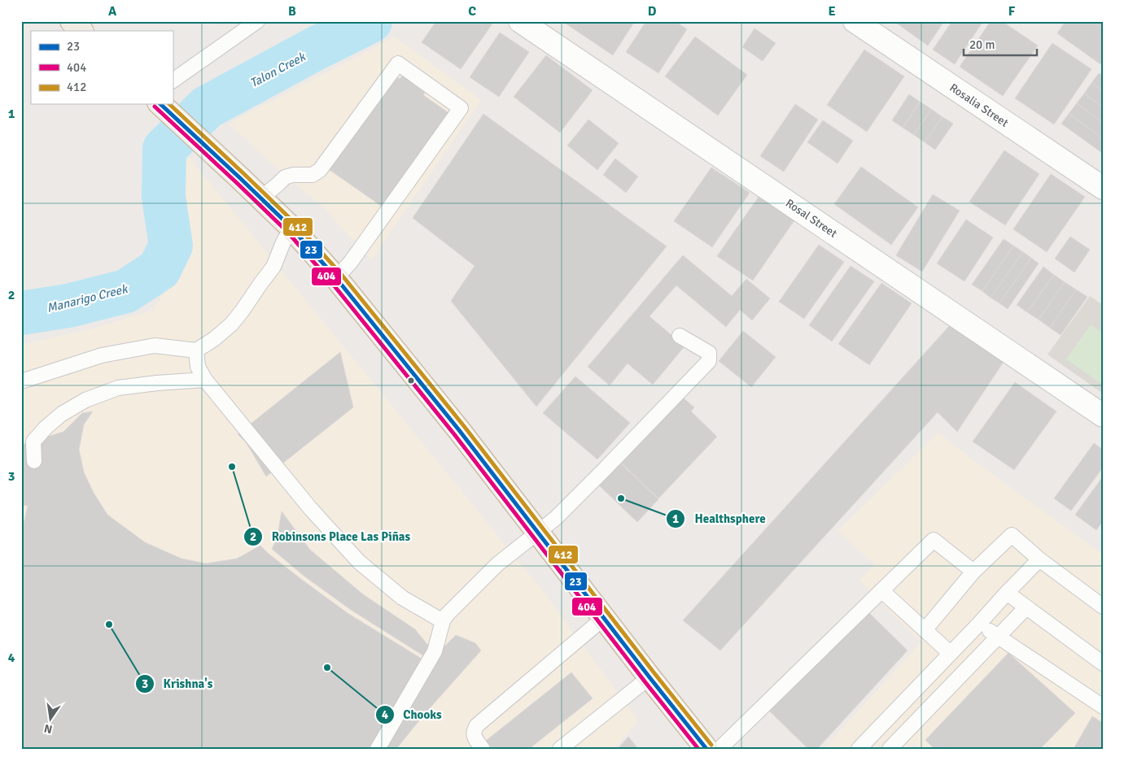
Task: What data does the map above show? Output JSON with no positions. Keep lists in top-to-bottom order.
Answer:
{
  "streets": {
    "street": ["Rosalia Street", "Rosal Street"]
  },
  "water": ["Talon Creek", "Manarigo Creek"],
  "places": [
    "Robinsons Place Las Piñas",
    "Healthsphere",
    "Krishna's",
    "Chooks"
  ],
  "lines": ["transit line 23", "transit line 412", "transit line 404"],
  "legend": ["23", "404", "412"],
  "scale_bar": "20 m",
  "north": "bottom",
  "grid": {
    "columns": [
      "A",
      "B",
      "C",
      "D",
      "E",
      "F"
    ],
    "rows": [
      "1",
      "2",
      "3",
      "4"
    ]
  }
}
